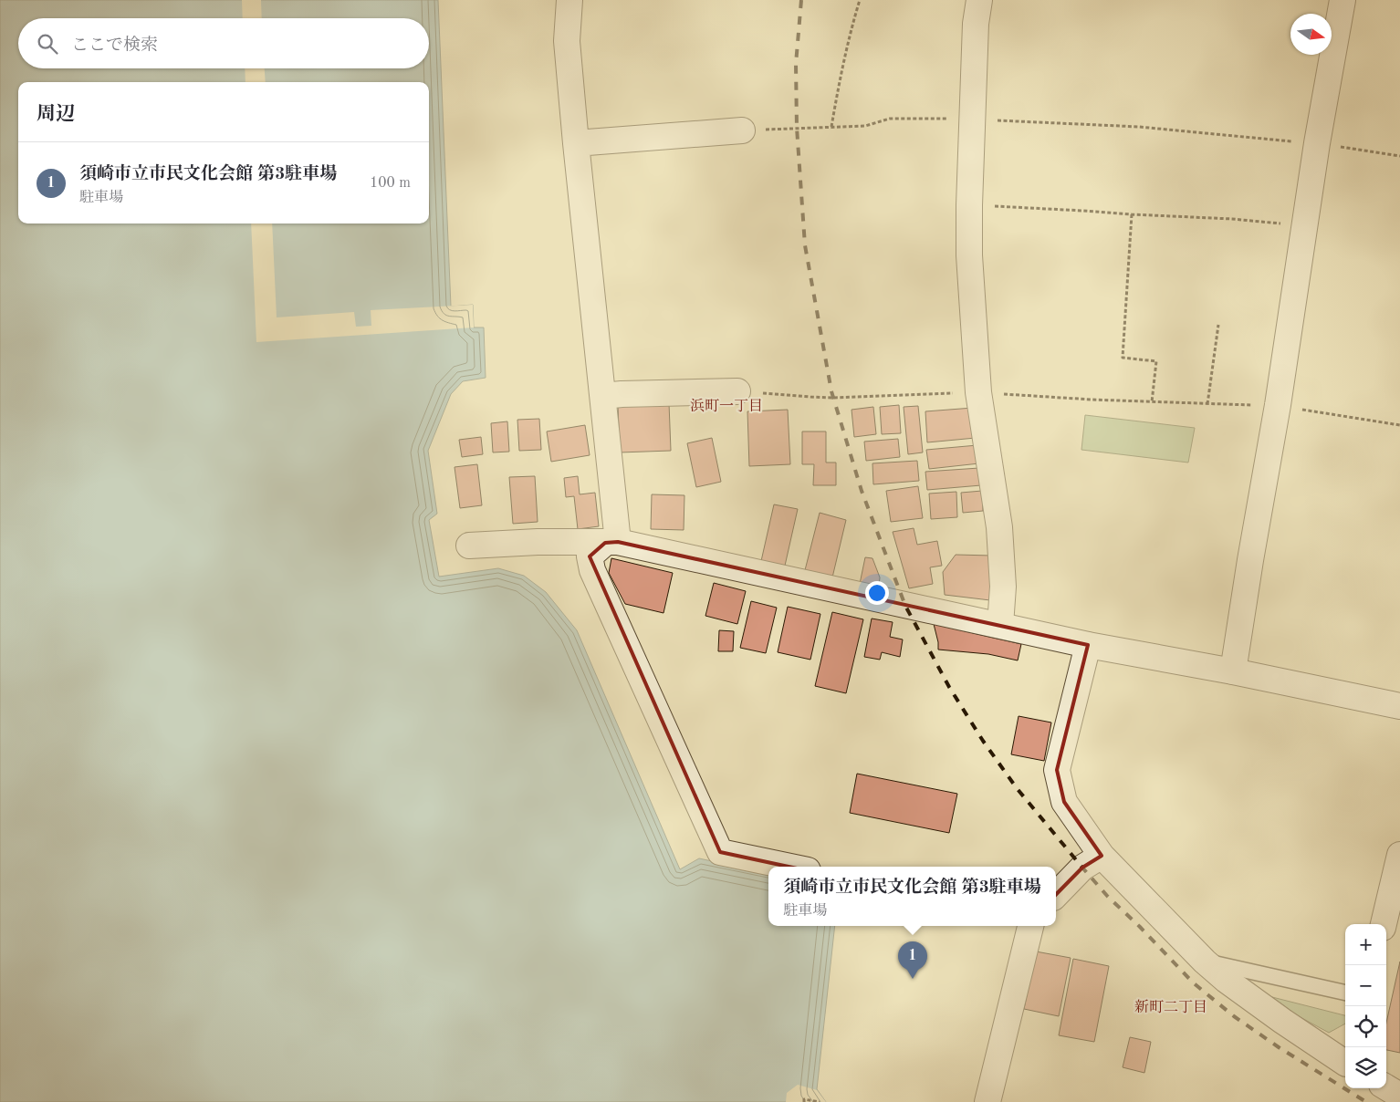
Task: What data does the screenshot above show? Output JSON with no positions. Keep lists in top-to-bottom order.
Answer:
{
  "districts": ["浜町一丁目", "新町二丁目"],
  "north": "right",
  "page": {
    "search": "ここで検索",
    "heading": "周辺",
    "list": [
      {
        "mark": "1",
        "name": "須崎市立市民文化会館 第3駐車場",
        "note": "駐車場",
        "value": "100 m"
      }
    ],
    "popup": ["須崎市立市民文化会館 第3駐車場", "駐車場"],
    "map_buttons": ["+", "−"],
    "pins": "1"
  }
}
